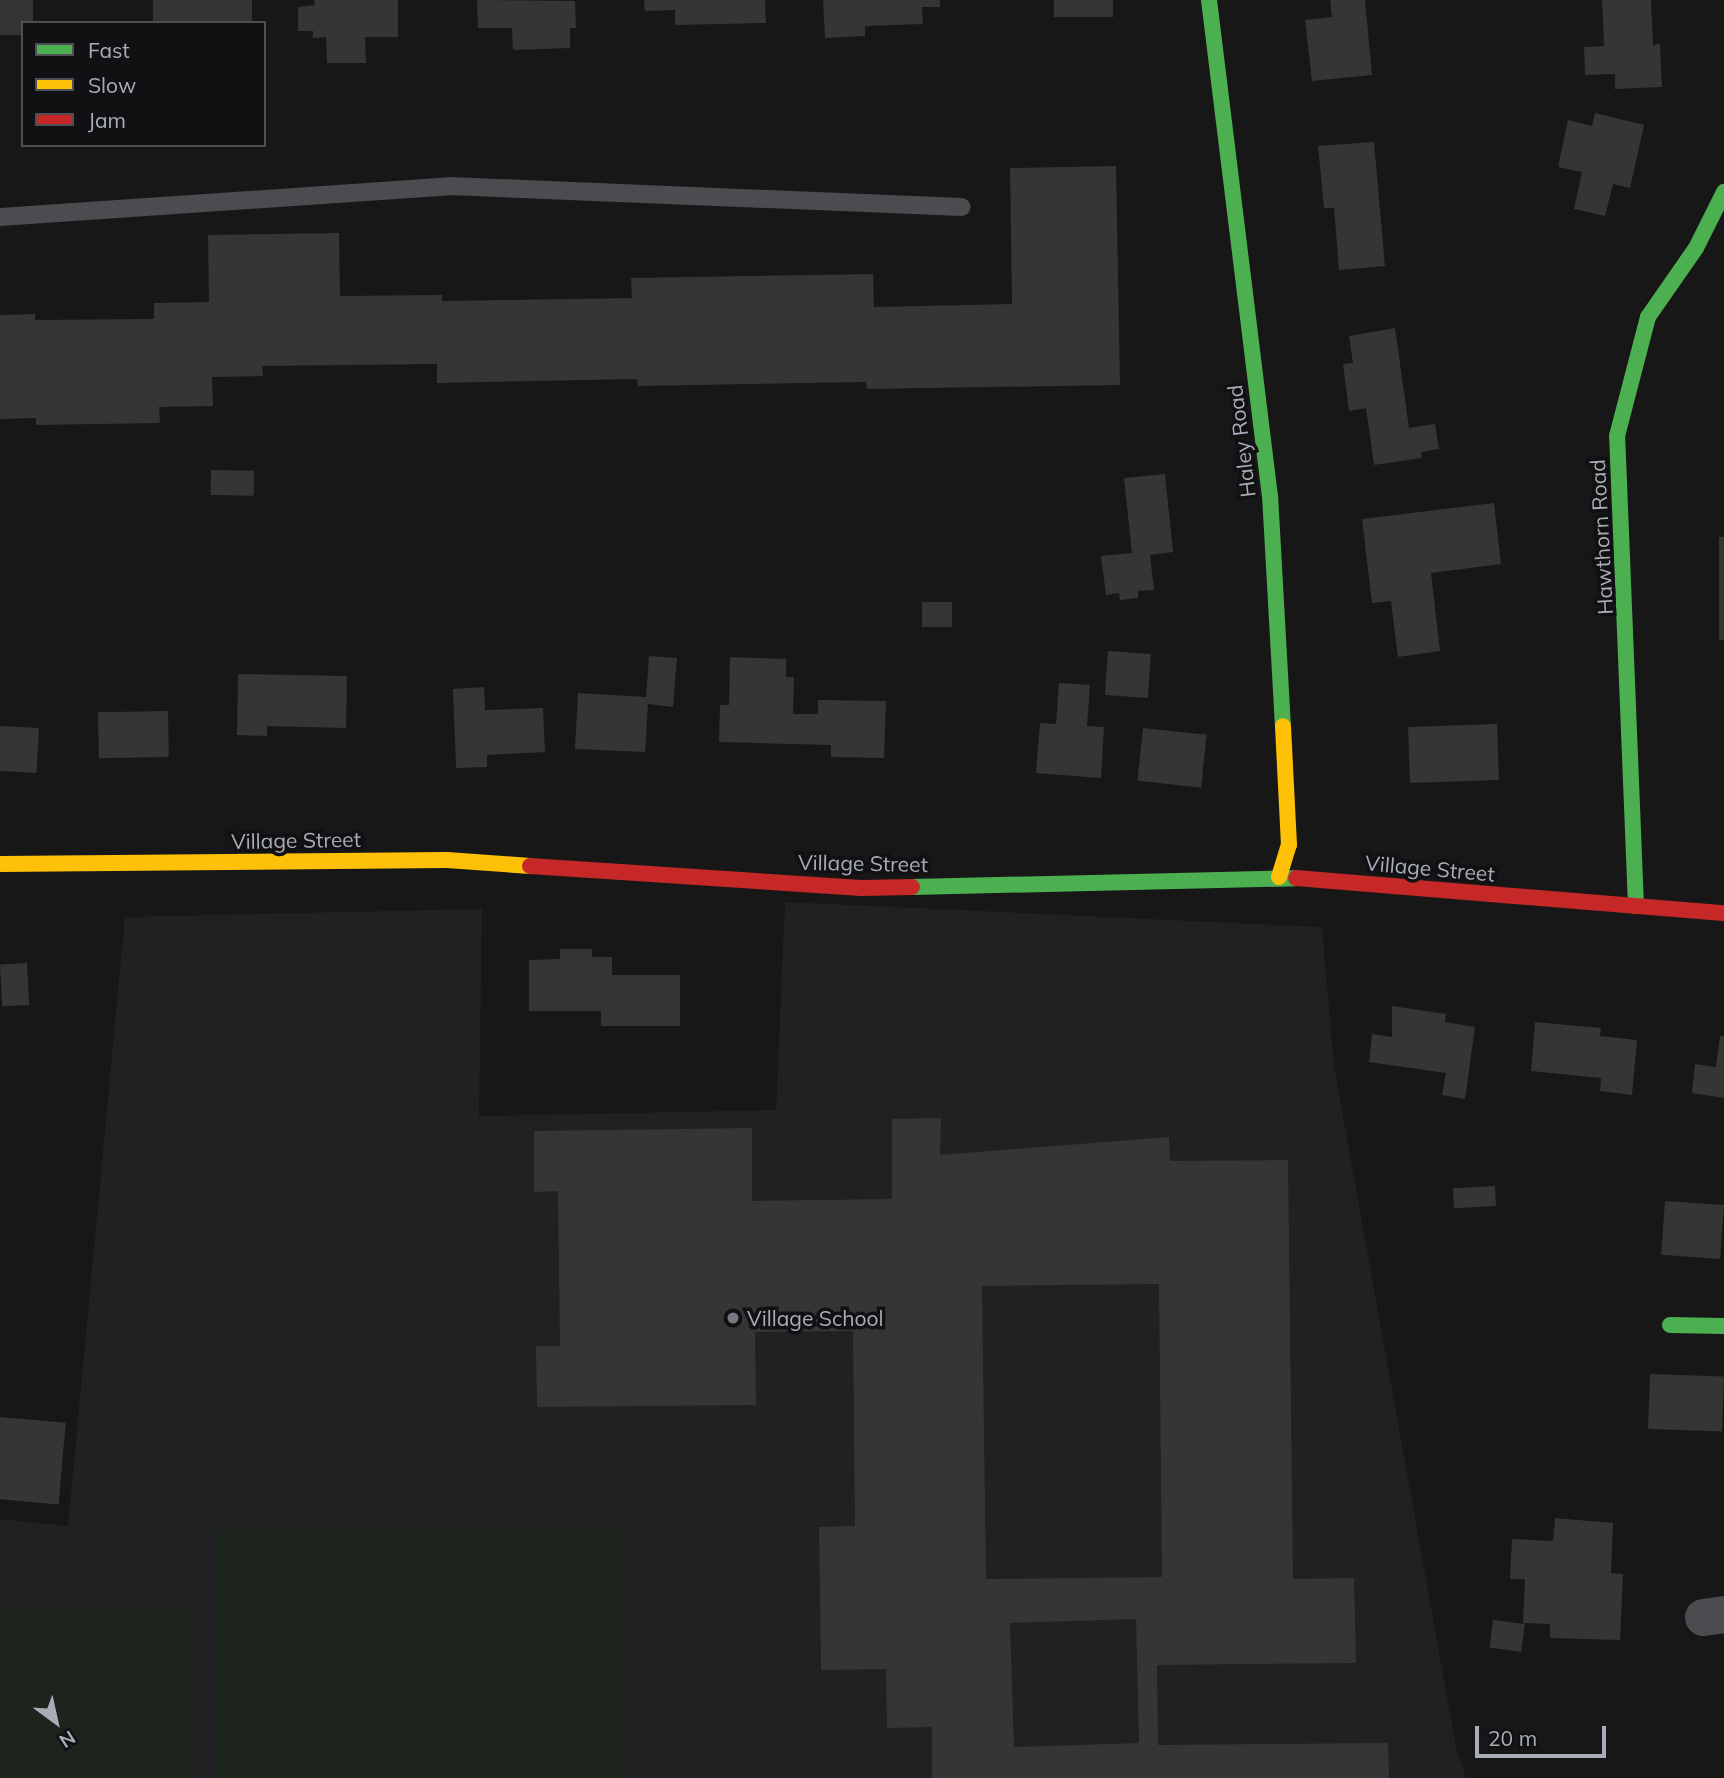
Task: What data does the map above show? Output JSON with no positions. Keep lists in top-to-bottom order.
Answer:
{
  "streets": {
    "main road": ["Haley Road", "Hawthorn Road", "Village Street"]
  },
  "crossings": [
    ["Haley Road", "Village Street"],
    ["Hawthorn Road", "Village Street"]
  ],
  "places": ["Village School"],
  "legend": ["Fast", "Slow", "Jam"],
  "scale_bar": "20 m",
  "north": "bottom right"
}
